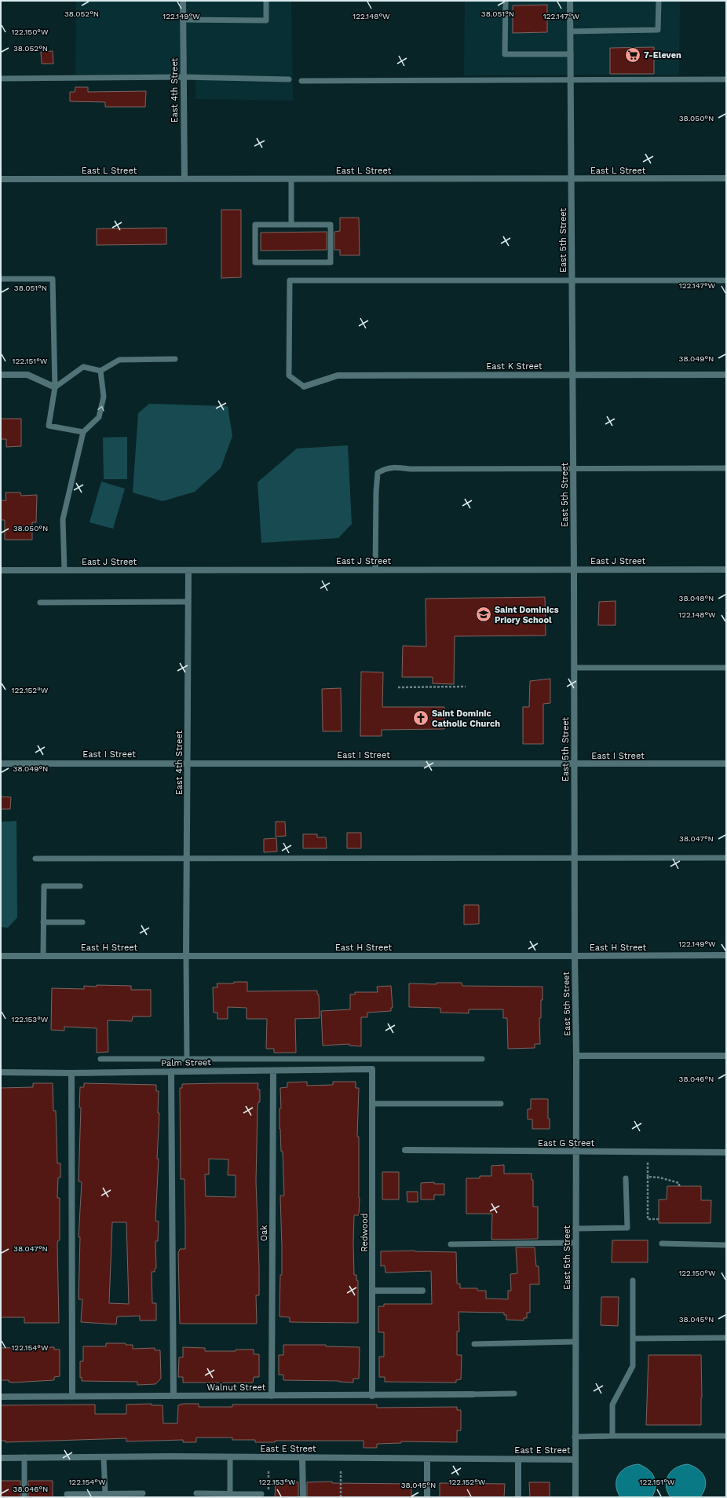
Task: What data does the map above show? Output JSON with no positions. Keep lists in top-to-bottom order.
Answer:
{
  "streets": {
    "street": [
      "East 4th Street",
      "East L Street",
      "East 5th Street",
      "East K Street",
      "East J Street",
      "East I Street",
      "East H Street",
      "Palm Street",
      "East G Street",
      "Redwood",
      "Oak",
      "Walnut Street",
      "East E Street"
    ]
  },
  "crossings": [
    ["East 4th Street", "East L Street"],
    ["East 4th Street", "East J Street"],
    ["East 4th Street", "East I Street"],
    ["East 4th Street", "East H Street"],
    ["East L Street", "East 5th Street"],
    ["East 5th Street", "East K Street"],
    ["East 5th Street", "East J Street"],
    ["East 5th Street", "East I Street"],
    ["East 5th Street", "East H Street"],
    ["East 5th Street", "East G Street"],
    ["East 5th Street", "East E Street"],
    ["Palm Street", "Redwood"],
    ["Palm Street", "Oak"],
    ["Redwood", "Walnut Street"],
    ["Oak", "Walnut Street"]
  ],
  "places": {
    "supermarket": ["7-Eleven"],
    "school or university": ["Saint Dominics Priory School"],
    "church": ["Saint Dominic Catholic Church"]
  },
  "coordinates": [
    "38.052°N",
    "38.051°N",
    "122.149°W",
    "122.148°W",
    "122.147°W",
    "122.150°W",
    "38.050°N",
    "38.049°N",
    "122.151°W",
    "38.048°N",
    "122.152°W",
    "38.047°N",
    "122.153°W",
    "38.046°N",
    "38.045°N",
    "122.154°W"
  ]
}
